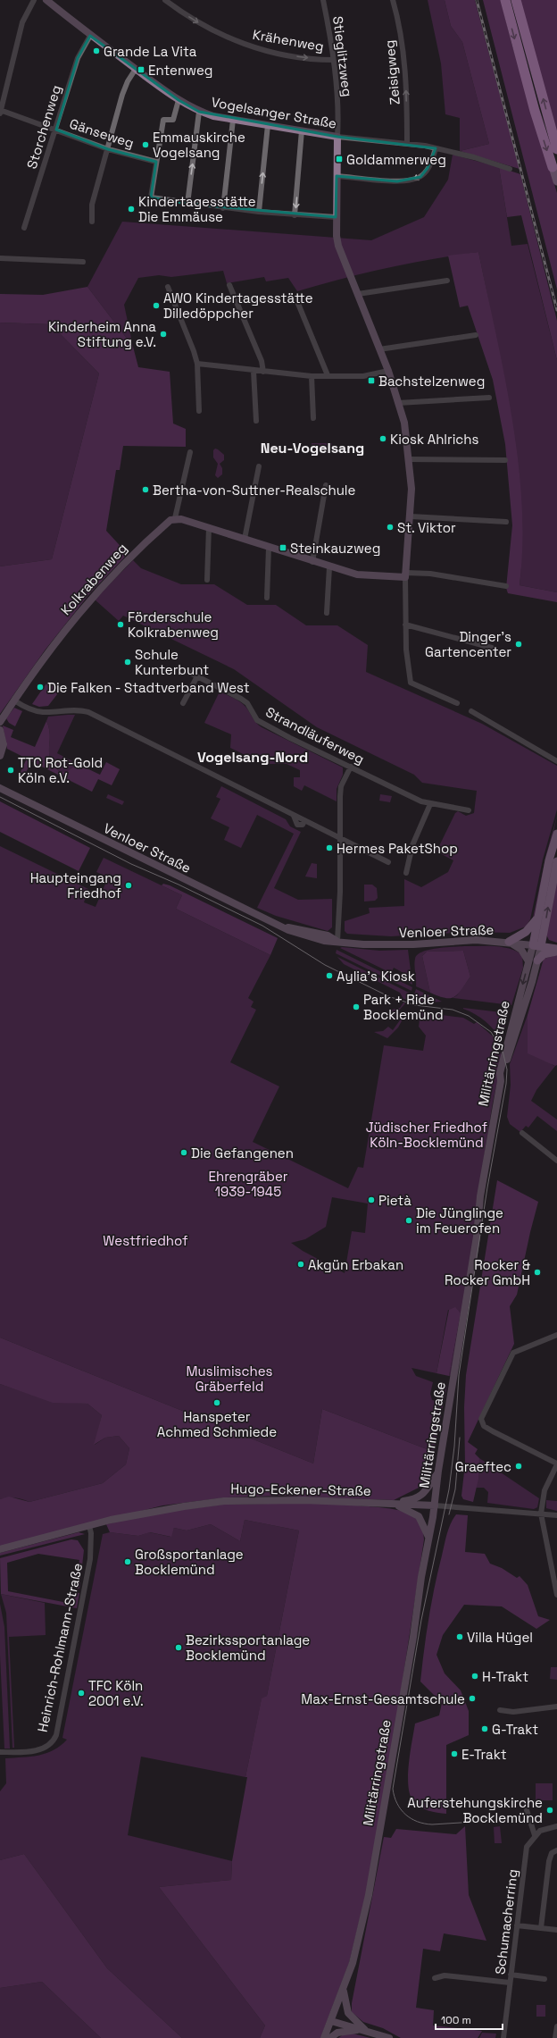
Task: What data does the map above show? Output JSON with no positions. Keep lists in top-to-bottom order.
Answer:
{
  "streets": {
    "main road": [
      "Vogelsanger Straße",
      "Kolkrabenweg",
      "Venloer Straße",
      "Militärringstraße",
      "Hugo-Eckener-Straße"
    ],
    "street": [
      "Krähenweg",
      "Stieglitzweg",
      "Zeisigweg",
      "Storchenweg",
      "Gänseweg",
      "Strandläuferweg",
      "Heinrich-Rohlmann-Straße",
      "Schumacherring"
    ]
  },
  "crossings": [
    ["Krähenweg", "Stieglitzweg"],
    ["Stieglitzweg", "Vogelsanger Straße"],
    ["Zeisigweg", "Vogelsanger Straße"],
    ["Vogelsanger Straße", "Storchenweg"],
    ["Storchenweg", "Gänseweg"],
    ["Venloer Straße", "Militärringstraße"],
    ["Militärringstraße", "Hugo-Eckener-Straße"],
    ["Hugo-Eckener-Straße", "Heinrich-Rohlmann-Straße"]
  ],
  "one_way": ["Krähenweg", "Zeisigweg"],
  "districts": ["Neu-Vogelsang", "Vogelsang-Nord"],
  "parks": [
    "Jüdischer Friedhof Köln-Bocklemünd",
    "Ehrengräber 1939-1945",
    "Westfriedhof",
    "Muslimisches Gräberfeld"
  ],
  "places": {
    "other": [
      "Grande La Vita",
      "Emmauskirche Vogelsang",
      "Kindertagesstätte Die Emmäuse",
      "AWO Kindertagesstätte Dilledöppcher",
      "Kinderheim Anna Stiftung e.V.",
      "Kiosk Ahlrichs",
      "Bertha-von-Suttner-Realschule",
      "St. Viktor",
      "Förderschule Kolkrabenweg",
      "Dinger's Gartencenter",
      "Schule Kunterbunt",
      "Die Falken - Stadtverband West",
      "TTC Rot-Gold Köln e.V.",
      "Hermes PaketShop",
      "Haupteingang Friedhof",
      "Aylia's Kiosk",
      "Park + Ride Bocklemünd",
      "Die Gefangenen",
      "Pietà",
      "Die Jünglinge im Feuerofen",
      "Akgün Erbakan",
      "Rocker & Rocker GmbH",
      "Hanspeter Achmed Schmiede",
      "Graeftec",
      "Großsportanlage Bocklemünd",
      "Villa Hügel",
      "Bezirkssportanlage Bocklemünd",
      "H-Trakt",
      "TFC Köln 2001 e.V.",
      "Max-Ernst-Gesamtschule",
      "G-Trakt",
      "E-Trakt",
      "Auferstehungskirche Bocklemünd"
    ],
    "transit": [
      "Entenweg",
      "Goldammerweg",
      "Bachstelzenweg",
      "Steinkauzweg"
    ]
  },
  "scale_bar": "100 m"
}
